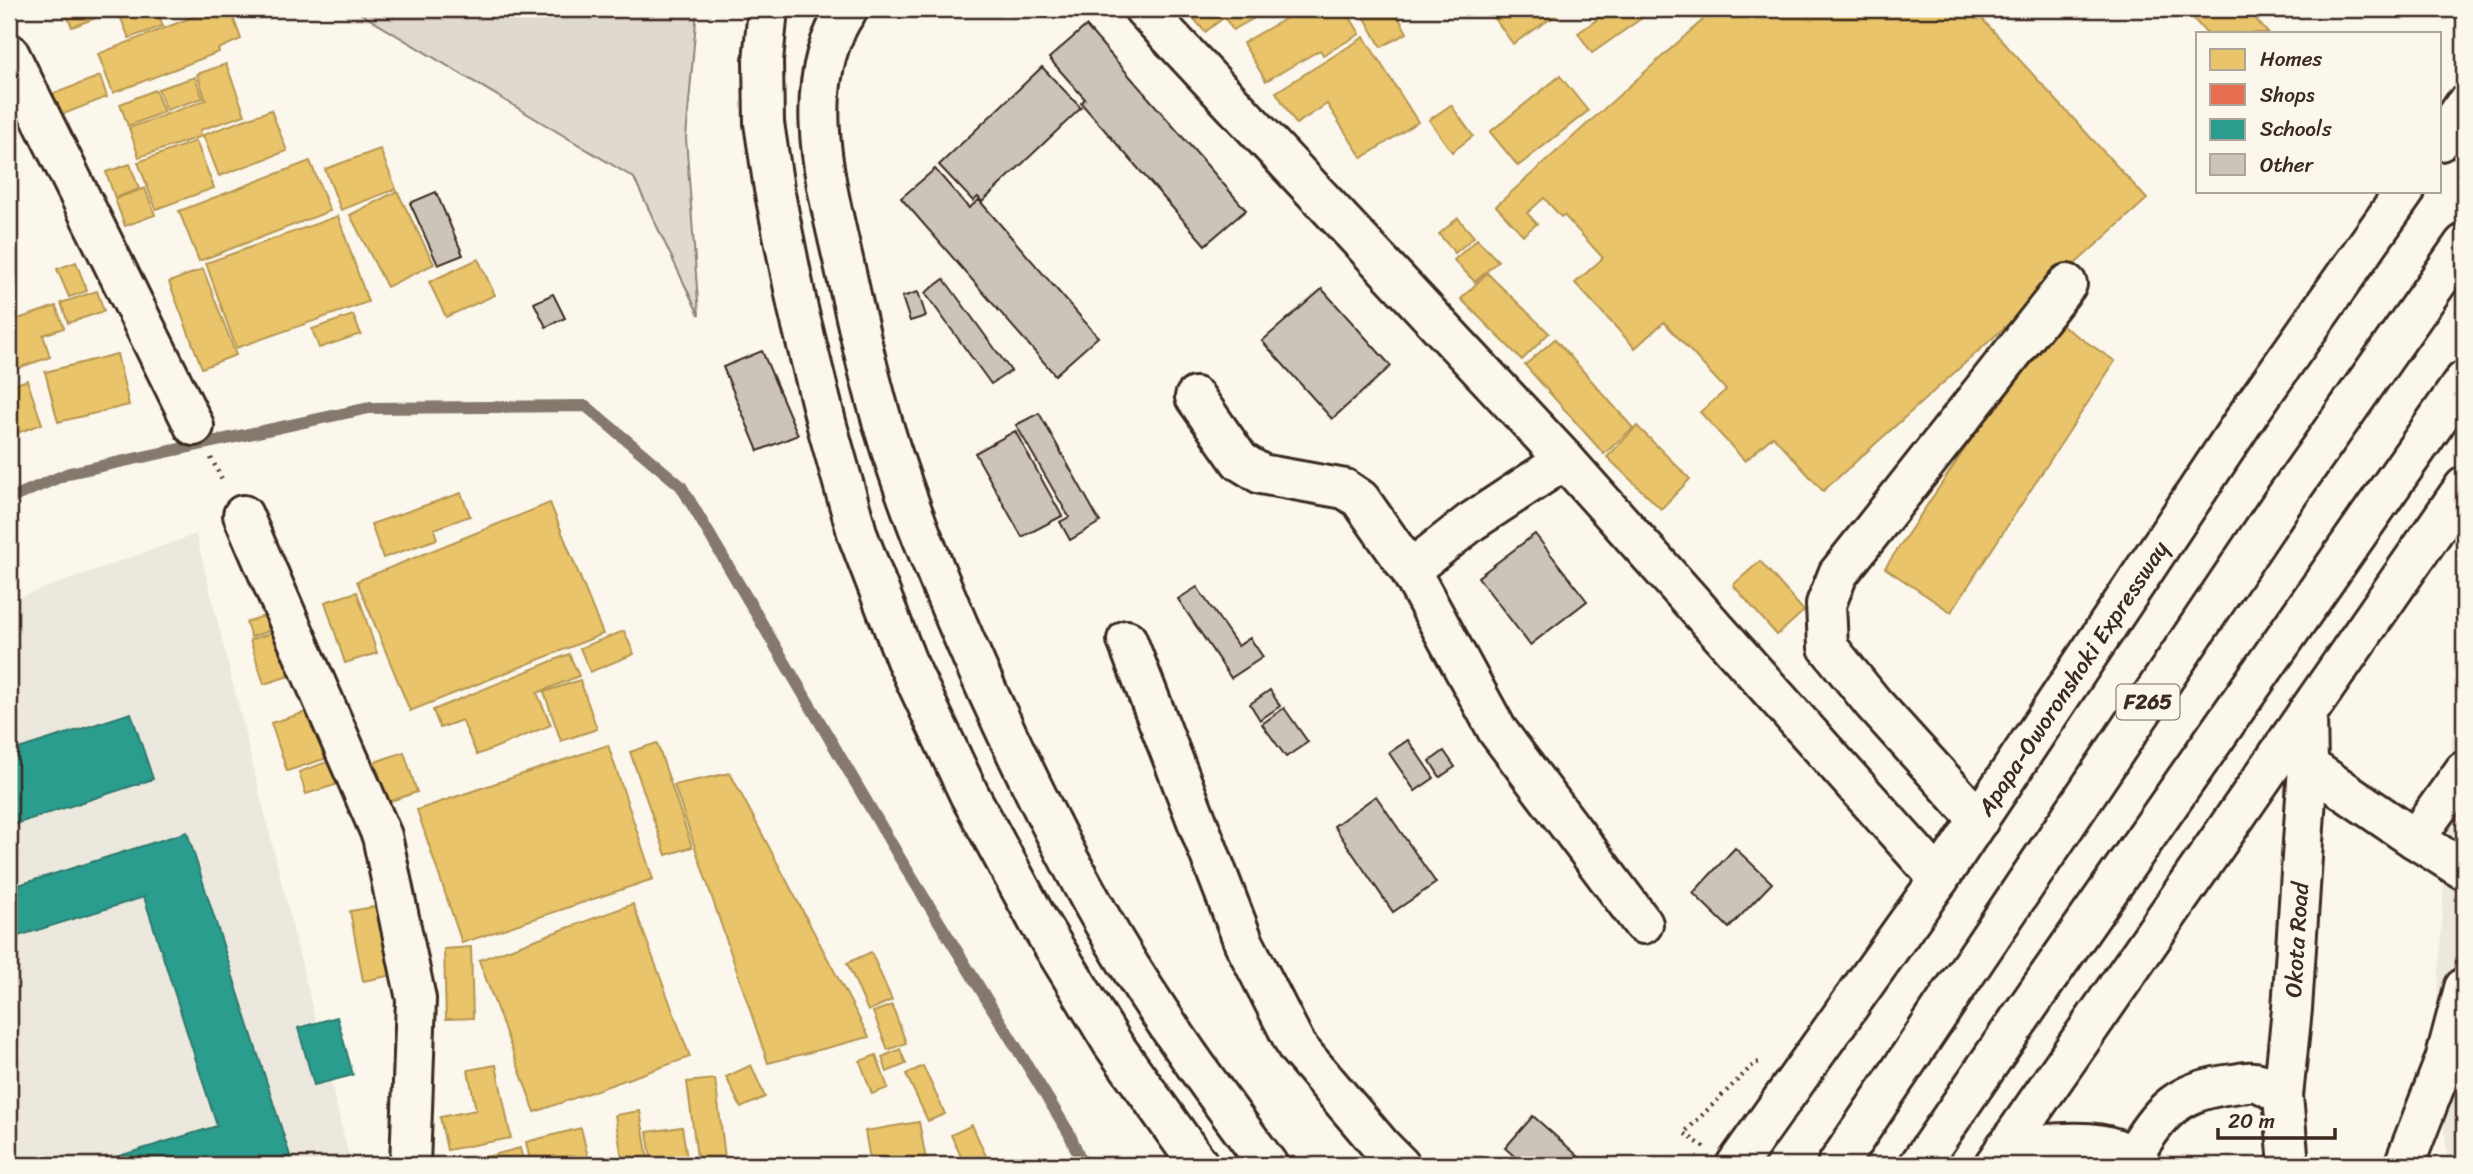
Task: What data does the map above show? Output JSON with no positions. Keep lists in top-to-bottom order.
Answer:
{
  "streets": {
    "main road": ["Apapa-Oworonshoki Expressway", "F265", "Okota Road"]
  },
  "legend": [
    "Homes",
    "Shops",
    "Schools",
    "Other"
  ],
  "scale_bar": "20 m"
}
